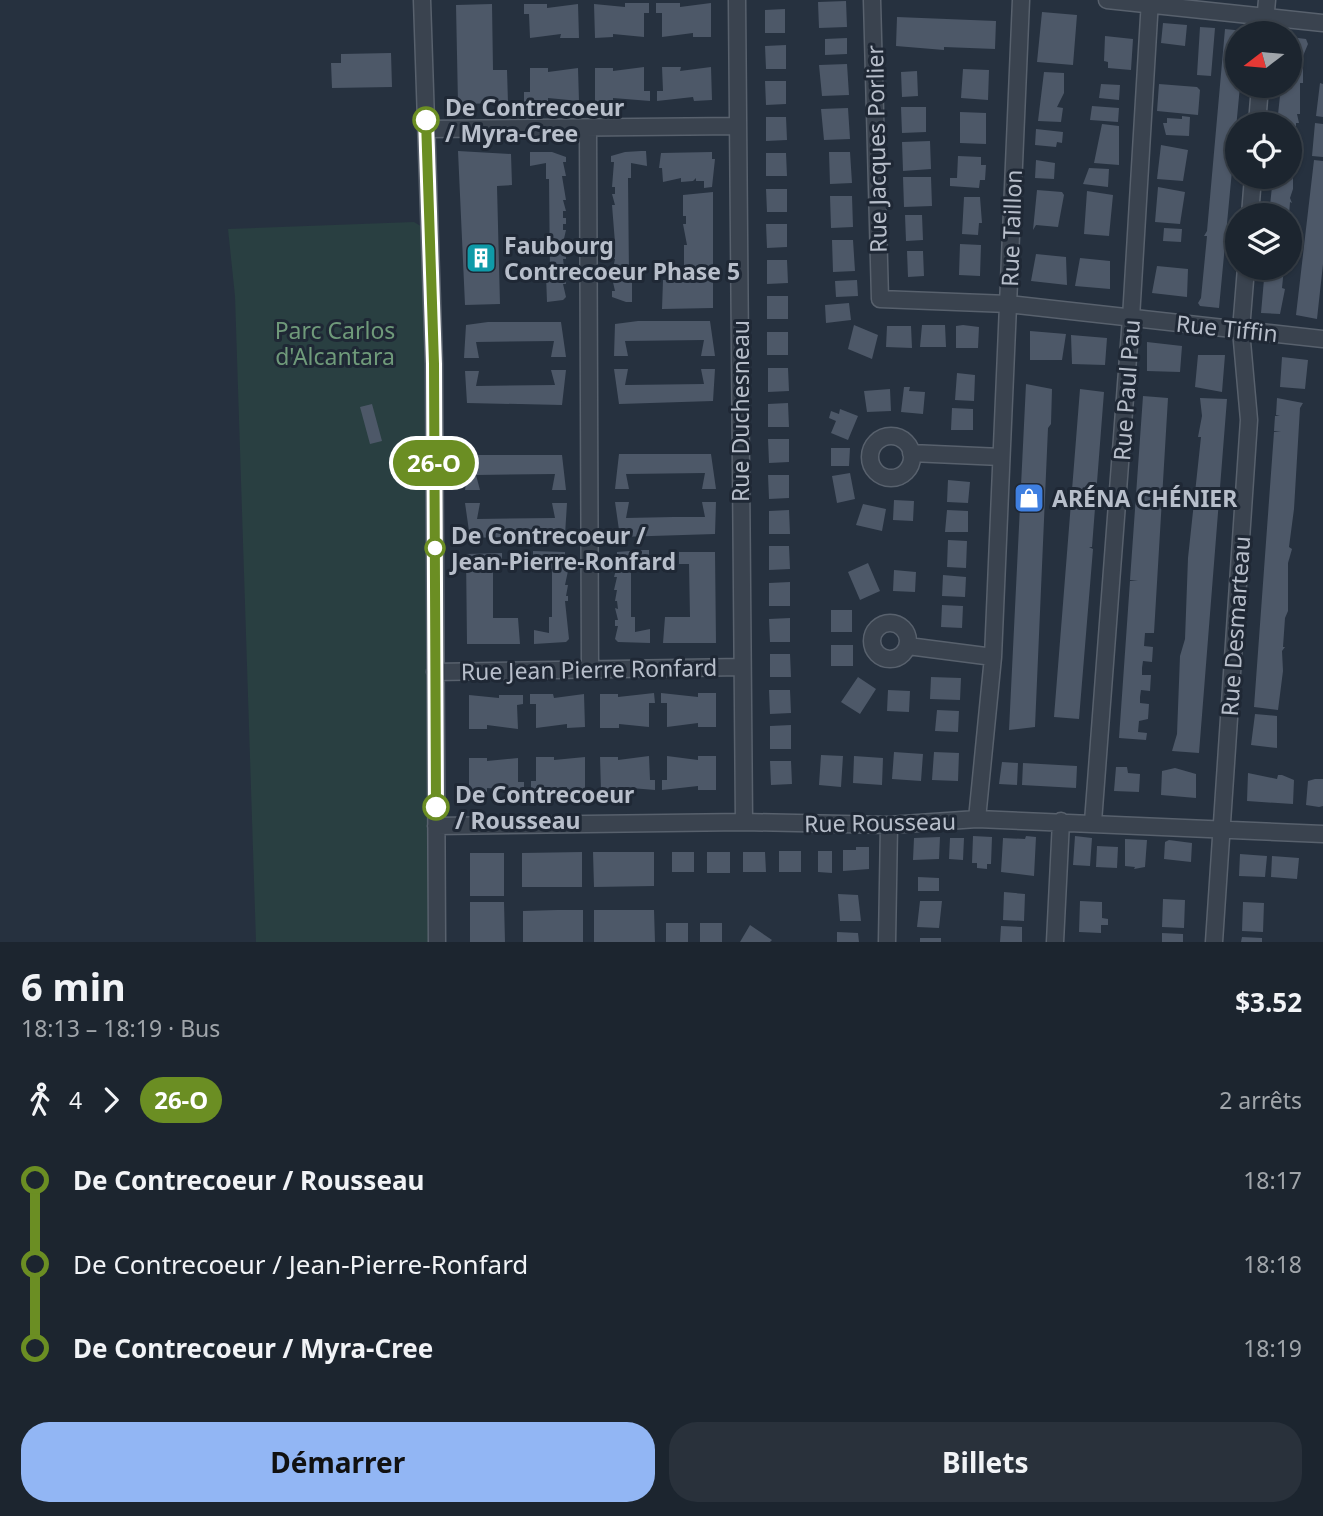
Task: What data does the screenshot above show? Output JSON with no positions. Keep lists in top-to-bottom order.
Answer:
{
  "streets": {
    "street": [
      "Rue Jacques Porlier",
      "Rue Taillon",
      "Rue Tiffin",
      "Rue Paul Pau",
      "Rue Duchesneau",
      "Rue Desmarteau",
      "Rue Jean Pierre Ronfard",
      "Rue Rousseau"
    ]
  },
  "crossings": [
    ["Rue Jacques Porlier", "Rue Tiffin"],
    ["Rue Taillon", "Rue Tiffin"],
    ["Rue Taillon", "Rue Rousseau"],
    ["Rue Tiffin", "Rue Paul Pau"],
    ["Rue Tiffin", "Rue Desmarteau"],
    ["Rue Paul Pau", "Rue Rousseau"],
    ["Rue Duchesneau", "Rue Jean Pierre Ronfard"],
    ["Rue Duchesneau", "Rue Rousseau"],
    ["Rue Desmarteau", "Rue Rousseau"]
  ],
  "parks": ["Parc Carlos d'Alcantara"],
  "places": {
    "other": ["De Contrecoeur / Myra-Cree", "De Contrecoeur / Jean-Pierre-Ronfard", "De Contrecoeur / Rousseau"],
    "building": ["Faubourg Contrecoeur Phase 5"],
    "shop": ["ARÉNA CHÉNIER"]
  },
  "lines": ["bus line 26-O"],
  "north": "left",
  "page": {
    "on_map": "26-O",
    "heading": ["6 min", "18:13 – 18:19 · Bus", "$3.52"],
    "legs": ["4", "26-O", "2 arrêts"],
    "list": [
      {
        "name": "De Contrecoeur / Rousseau",
        "value": "18:17"
      },
      {
        "name": "De Contrecoeur / Jean-Pierre-Ronfard",
        "value": "18:18"
      },
      {
        "name": "De Contrecoeur / Myra-Cree",
        "value": "18:19"
      }
    ],
    "buttons": ["Démarrer", "Billets"]
  }
}
